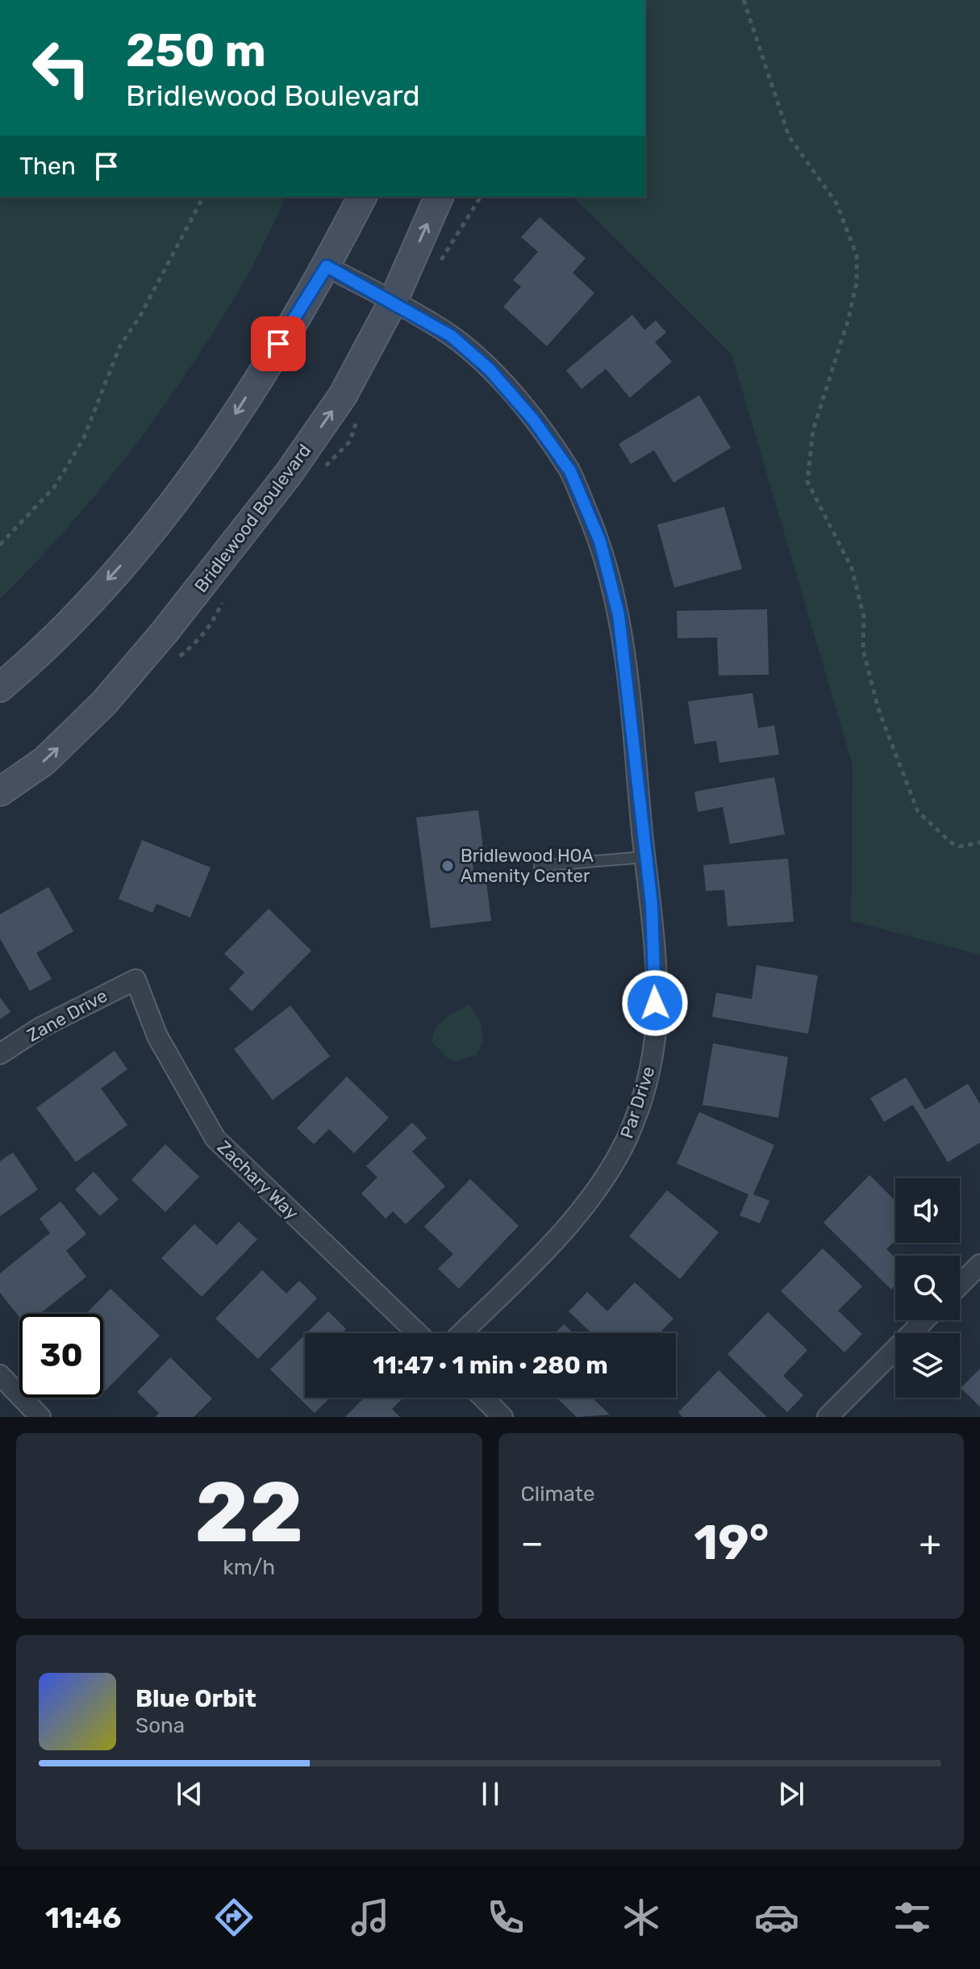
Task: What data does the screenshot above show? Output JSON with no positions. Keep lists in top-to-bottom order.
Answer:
{
  "streets": {
    "main road": ["Bridlewood Boulevard"],
    "street": ["Zane Drive", "Par Drive", "Zachary Way"]
  },
  "crossings": [
    ["Bridlewood Boulevard", "Par Drive"],
    ["Zane Drive", "Zachary Way"]
  ],
  "places": ["Bridlewood HOA Amenity Center"],
  "page": {
    "turn": ["250 m", "Bridlewood Boulevard"],
    "then": "Then",
    "limit": "30",
    "trip": "11:47 · 1 min · 280 m",
    "tile": [
      ["22", "km/h"],
      "Climate"
    ],
    "heat": ["−", "19°", "+"],
    "song": ["Blue Orbit", "Sona"],
    "tabs": "11:46"
  }
}
